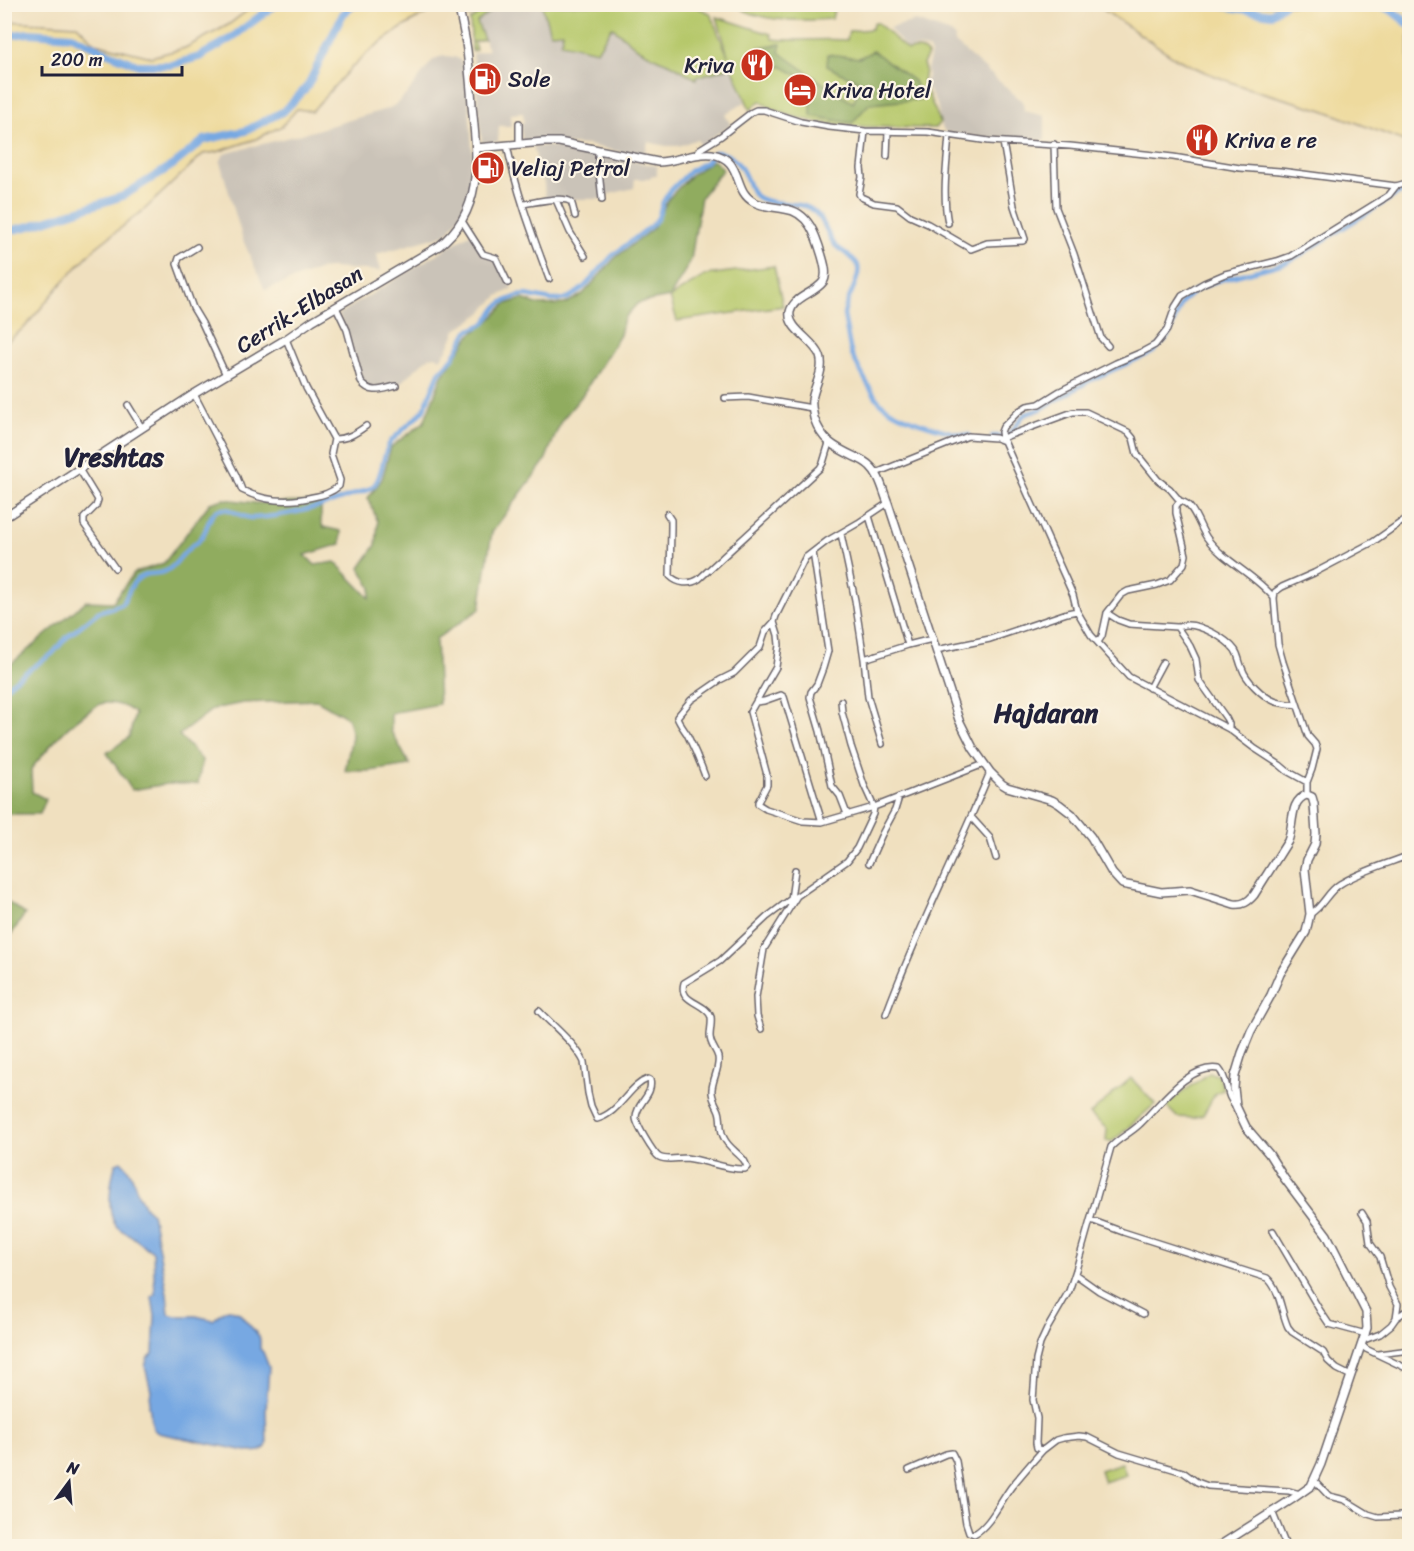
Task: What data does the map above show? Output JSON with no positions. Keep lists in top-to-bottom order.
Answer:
{
  "streets": {
    "main road": ["Cerrik-Elbasan"]
  },
  "districts": ["Vreshtas", "Hajdaran"],
  "places": {
    "restaurant": ["Kriva", "Kriva e re"],
    "fuel station": ["Sole", "Veliaj Petrol"],
    "hotel": ["Kriva Hotel"]
  },
  "scale_bar": "200 m",
  "north": "top"
}
